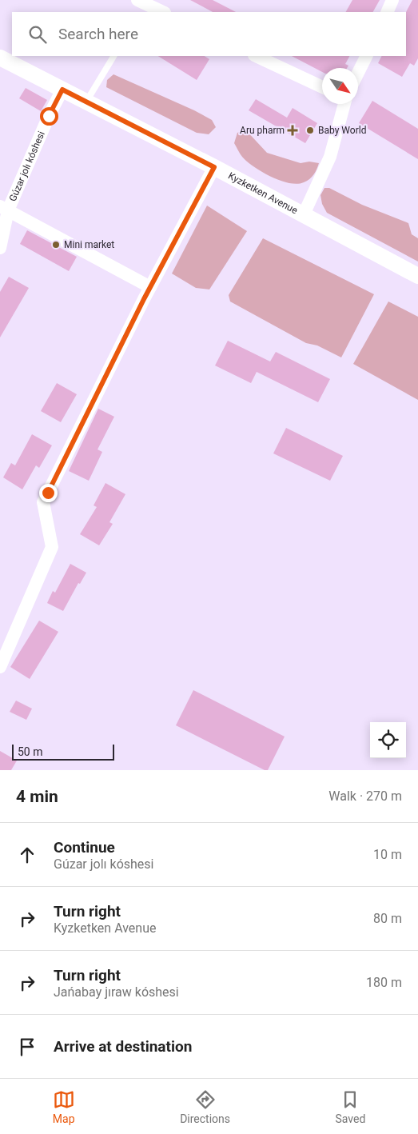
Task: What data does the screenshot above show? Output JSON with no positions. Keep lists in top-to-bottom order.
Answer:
{
  "streets": {
    "street": ["Gúzar jolı kóshesi", "Kyzketken Avenue"]
  },
  "crossings": [
    ["Gúzar jolı kóshesi", "Kyzketken Avenue"]
  ],
  "places": {
    "health": ["Aru pharm"],
    "other": ["Baby World", "Mini market"]
  },
  "scale_bar": "50 m",
  "north": "bottom right",
  "page": {
    "search": "Search here",
    "scale": "50 m",
    "heading": ["4 min", "Walk · 270 m"],
    "list": [
      ["Continue", "Gúzar jolı kóshesi", "10 m"],
      ["Turn right", "Kyzketken Avenue", "80 m"],
      ["Turn right", "Jańabay jıraw kóshesi", "180 m"],
      "Arrive at destination"
    ],
    "nav": ["Map", "Directions", "Saved"]
  }
}
